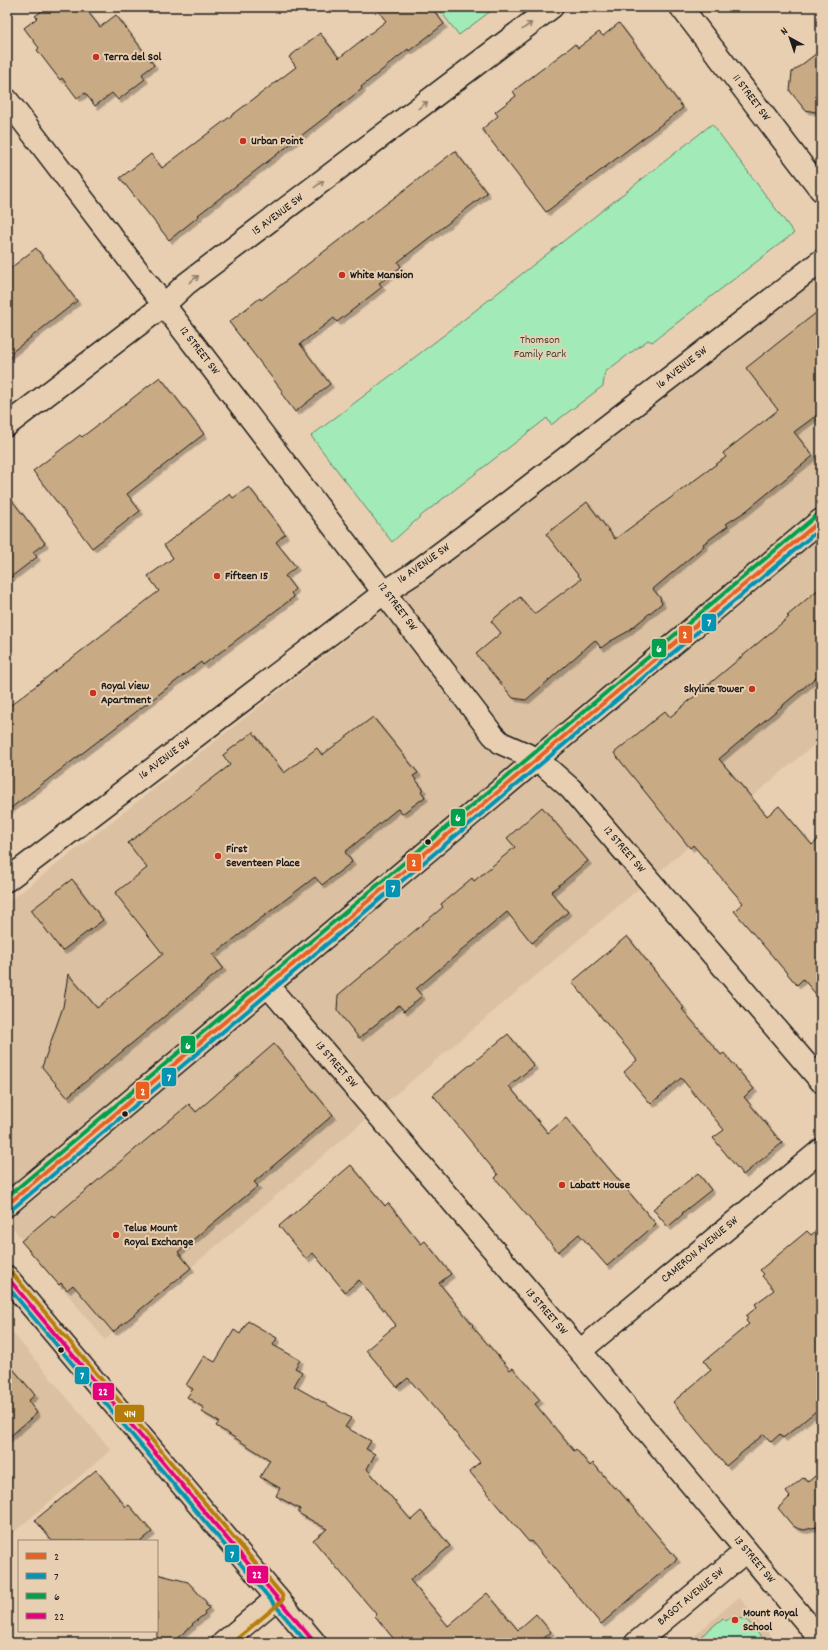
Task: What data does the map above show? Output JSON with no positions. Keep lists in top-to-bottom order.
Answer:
{
  "streets": {
    "street": [
      "11 STREET SW",
      "15 AVENUE SW",
      "12 STREET SW",
      "16 AVENUE SW",
      "13 STREET SW",
      "CAMERON AVENUE SW",
      "BAGOT AVENUE SW"
    ]
  },
  "crossings": [
    ["15 AVENUE SW", "12 STREET SW"],
    ["12 STREET SW", "16 AVENUE SW"],
    ["13 STREET SW", "CAMERON AVENUE SW"],
    ["13 STREET SW", "BAGOT AVENUE SW"]
  ],
  "one_way": ["15 AVENUE SW"],
  "parks": ["Thomson Family Park"],
  "places": [
    "Terra del Sol",
    "Urban Point",
    "White Mansion",
    "Fifteen 15",
    "Skyline Tower",
    "Royal View Apartment",
    "First Seventeen Place",
    "Labatt House",
    "Telus Mount Royal Exchange",
    "Mount Royal School"
  ],
  "lines": [
    "transit line 6",
    "transit line 2",
    "transit line 7",
    "transit line 414",
    "transit line 22"
  ],
  "legend": [
    "2",
    "7",
    "6",
    "22"
  ],
  "north": "top left"
}
